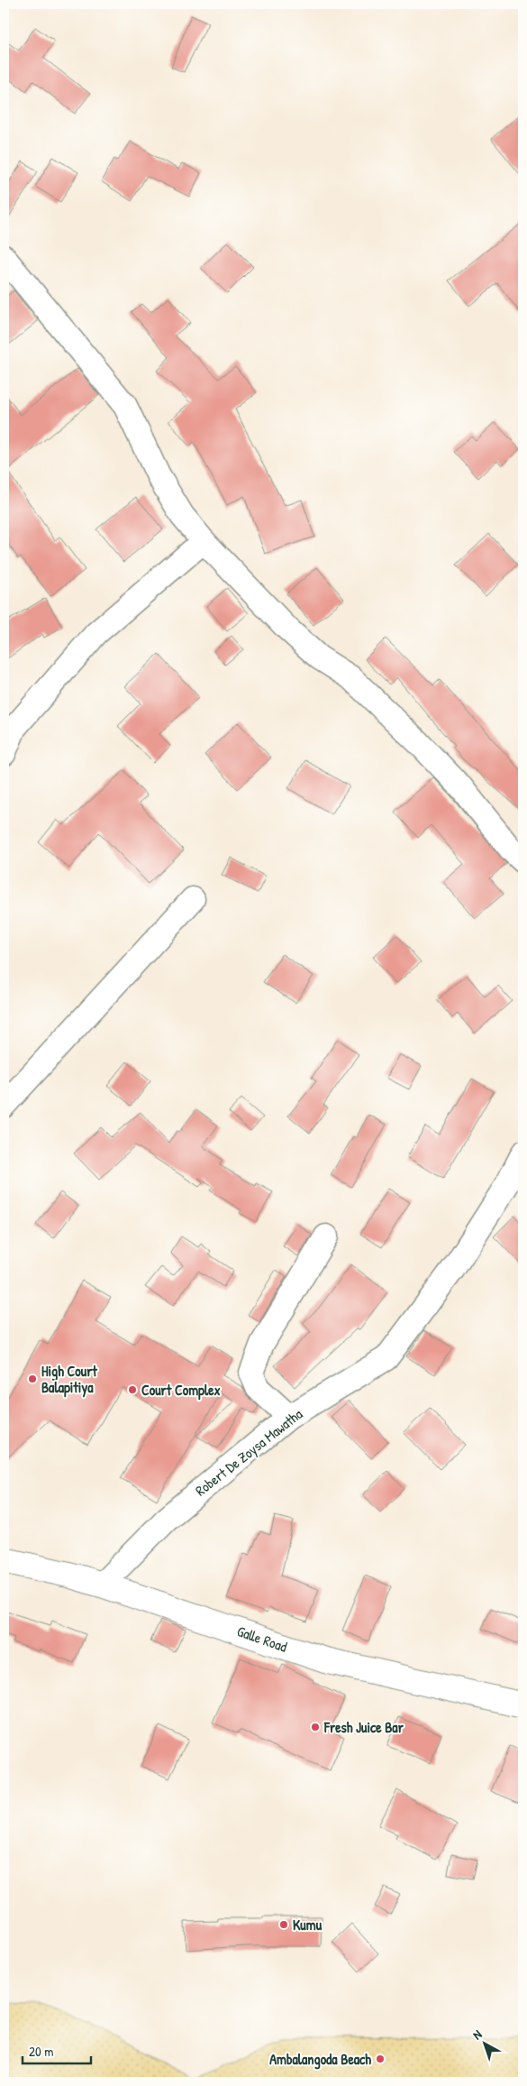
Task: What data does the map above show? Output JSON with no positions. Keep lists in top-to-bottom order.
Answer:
{
  "streets": {
    "highway": ["Galle Road"],
    "street": ["Robert De Zoysa Mawatha"]
  },
  "crossings": [
    ["Robert De Zoysa Mawatha", "Galle Road"]
  ],
  "places": [
    "High Court Balapitiya",
    "Court Complex",
    "Fresh Juice Bar",
    "Kumu",
    "Ambalangoda Beach"
  ],
  "scale_bar": "20 m",
  "north": "top left"
}
